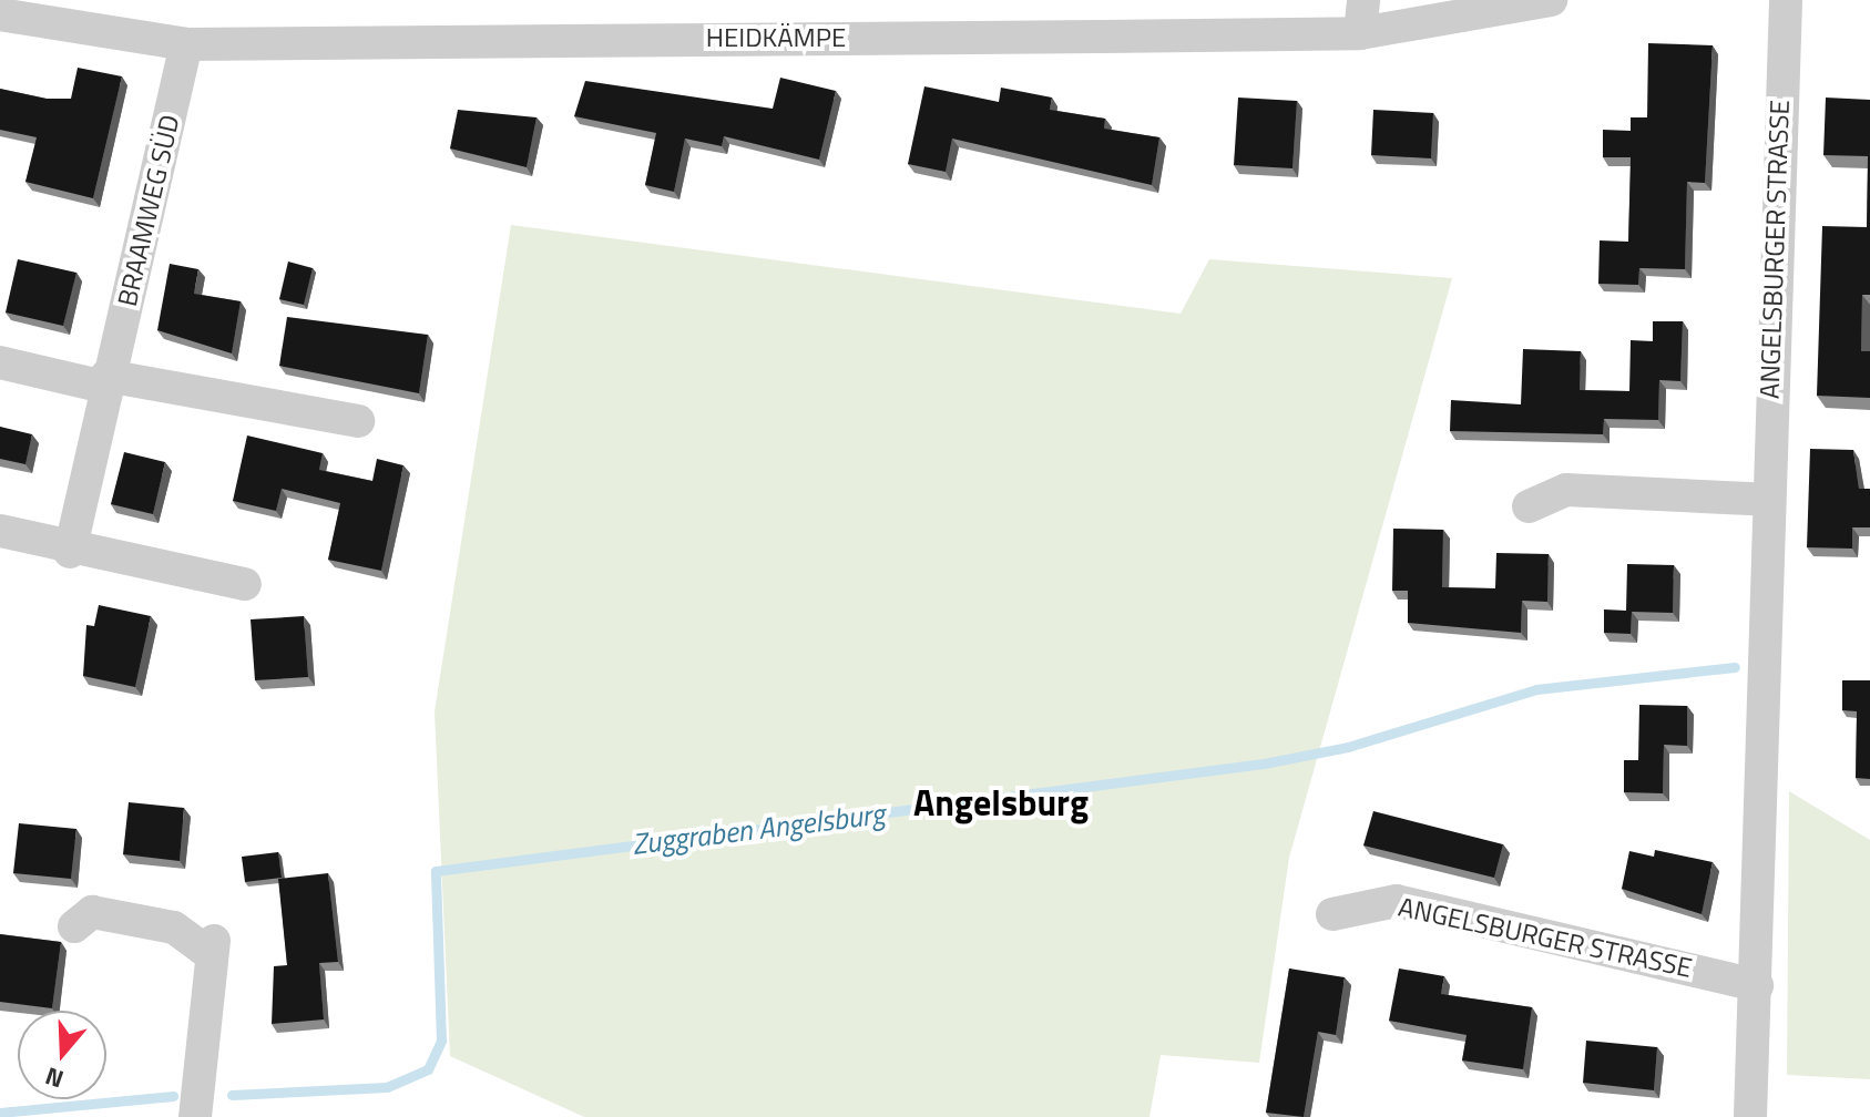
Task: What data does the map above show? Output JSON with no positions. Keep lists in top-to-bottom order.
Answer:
{
  "streets": {
    "street": ["HEIDKÄMPE", "BRAAMWEG SÜD", "ANGELSBURGER STRASSE"]
  },
  "crossings": [
    ["HEIDKÄMPE", "BRAAMWEG SÜD"]
  ],
  "districts": ["Angelsburg"],
  "water": ["Zuggraben Angelsburg"],
  "north": "bottom"
}
